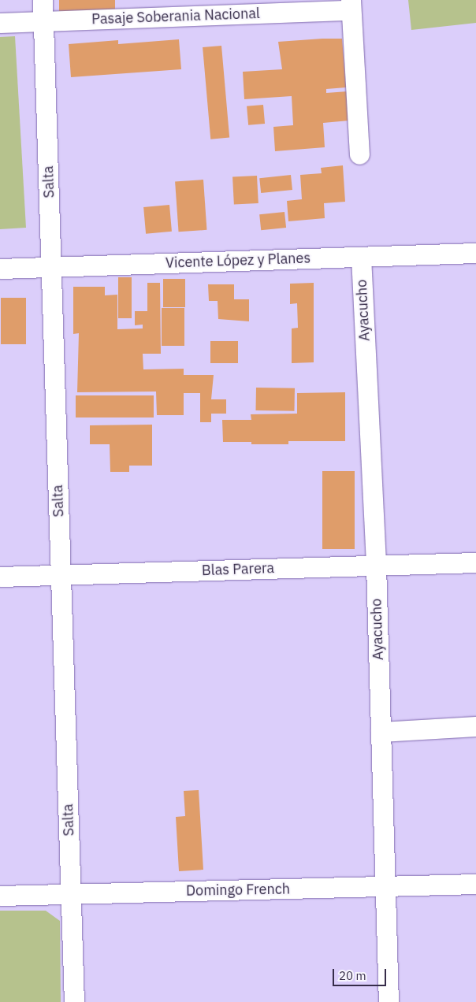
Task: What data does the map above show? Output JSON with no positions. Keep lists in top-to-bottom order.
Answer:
{
  "streets": {
    "street": [
      "Pasaje Soberania Nacional",
      "Salta",
      "Vicente López y Planes",
      "Ayacucho",
      "Blas Parera",
      "Domingo French"
    ]
  },
  "crossings": [
    ["Pasaje Soberania Nacional", "Salta"],
    ["Salta", "Vicente López y Planes"],
    ["Salta", "Blas Parera"],
    ["Salta", "Domingo French"],
    ["Vicente López y Planes", "Ayacucho"],
    ["Ayacucho", "Blas Parera"],
    ["Ayacucho", "Domingo French"]
  ],
  "scale_bar": "20 m"
}
